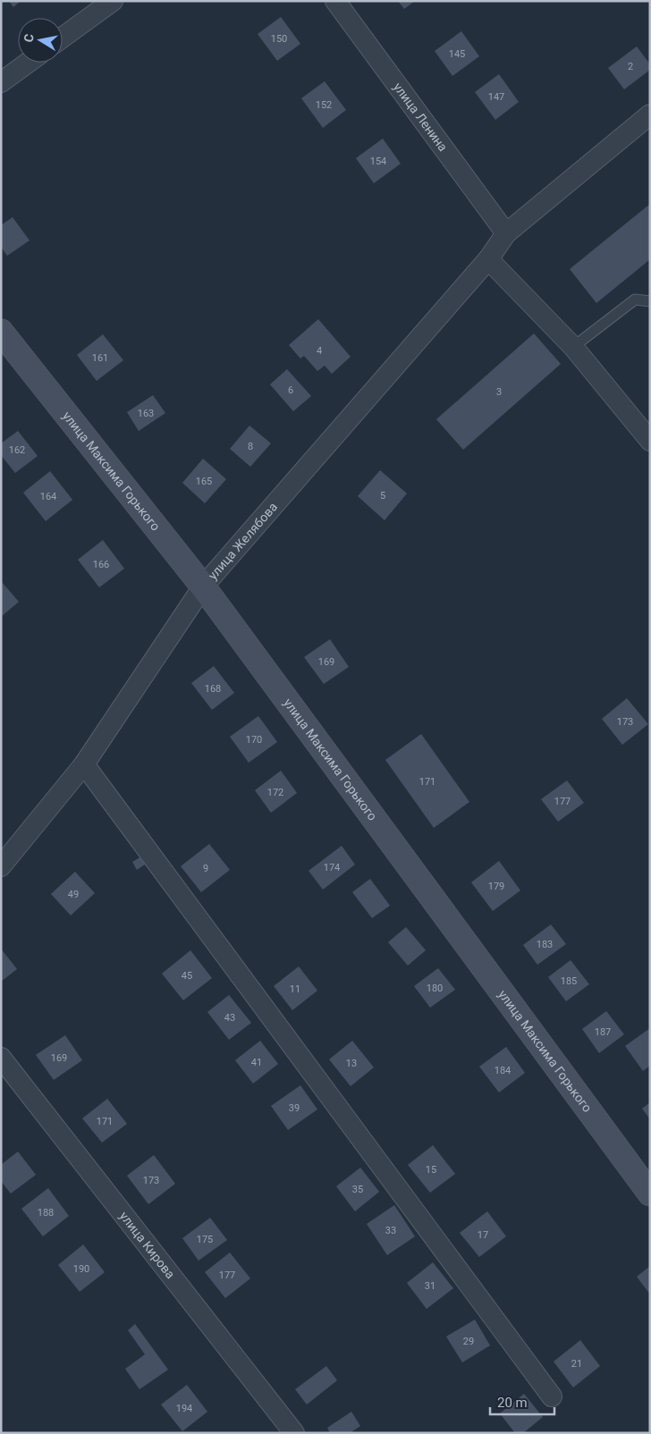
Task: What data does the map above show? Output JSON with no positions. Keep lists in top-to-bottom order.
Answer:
{
  "streets": {
    "street": [
      "улица Ленина",
      "улица Максима Горького",
      "улица Желябова",
      "улица Кирова"
    ]
  },
  "crossings": [
    ["улица Ленина", "улица Желябова"],
    ["улица Максима Горького", "улица Желябова"]
  ],
  "house_numbers": [
    "150",
    "145",
    "2",
    "147",
    "152",
    "154",
    "4",
    "161",
    "6",
    "3",
    "163",
    "8",
    "162",
    "165",
    "5",
    "164",
    "166",
    "169",
    "168",
    "173",
    "170",
    "171",
    "172",
    "177",
    "174",
    "9",
    "179",
    "49",
    "183",
    "45",
    "185",
    "180",
    "11",
    "43",
    "187",
    "169",
    "41",
    "13",
    "184",
    "39",
    "171",
    "15",
    "173",
    "35",
    "188",
    "33",
    "17",
    "175",
    "190",
    "177",
    "31",
    "29",
    "21",
    "194"
  ],
  "scale_bar": "20 m",
  "north": "left"
}
